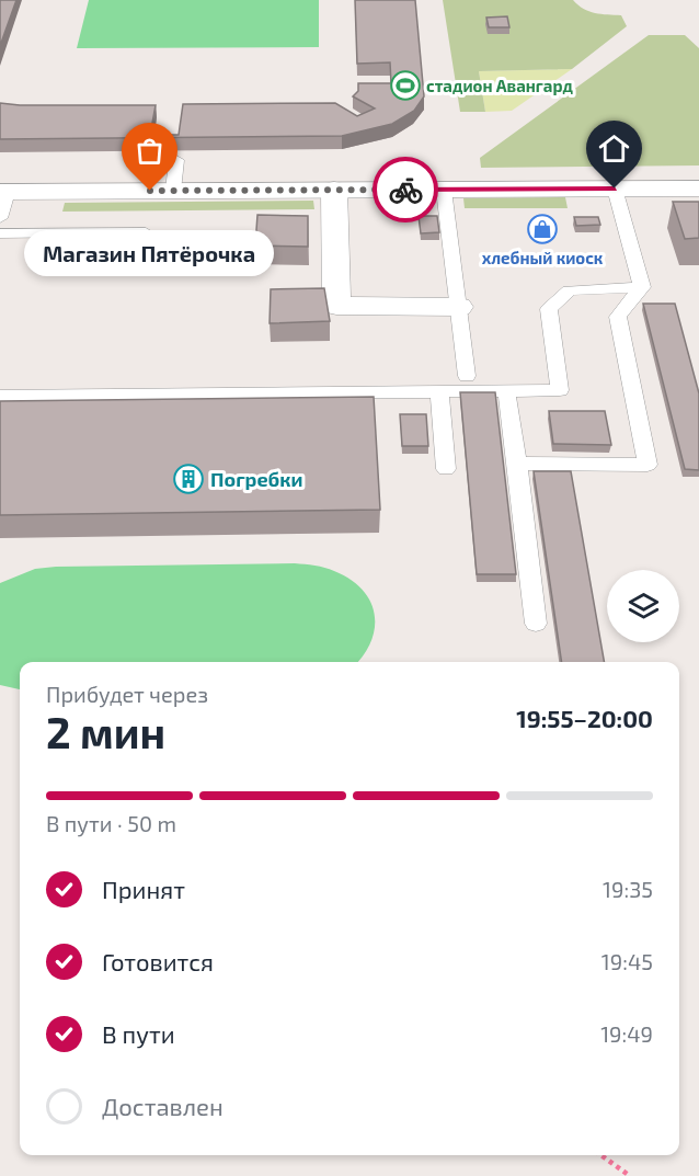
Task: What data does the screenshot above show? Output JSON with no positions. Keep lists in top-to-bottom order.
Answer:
{
  "places": {
    "sports": ["стадион Авангард"],
    "other": ["Магазин Пятёрочка"],
    "shop": ["хлебный киоск"],
    "building": ["Погребки"]
  },
  "page": {
    "bubble": "Магазин Пятёрочка",
    "heading": ["2 мин", "Прибудет через", "19:55–20:00"],
    "bar": "В пути · 50 m",
    "list": [
      ["Принят", "19:35"],
      ["Готовится", "19:45"],
      ["В пути", "19:49"],
      "Доставлен"
    ]
  }
}
